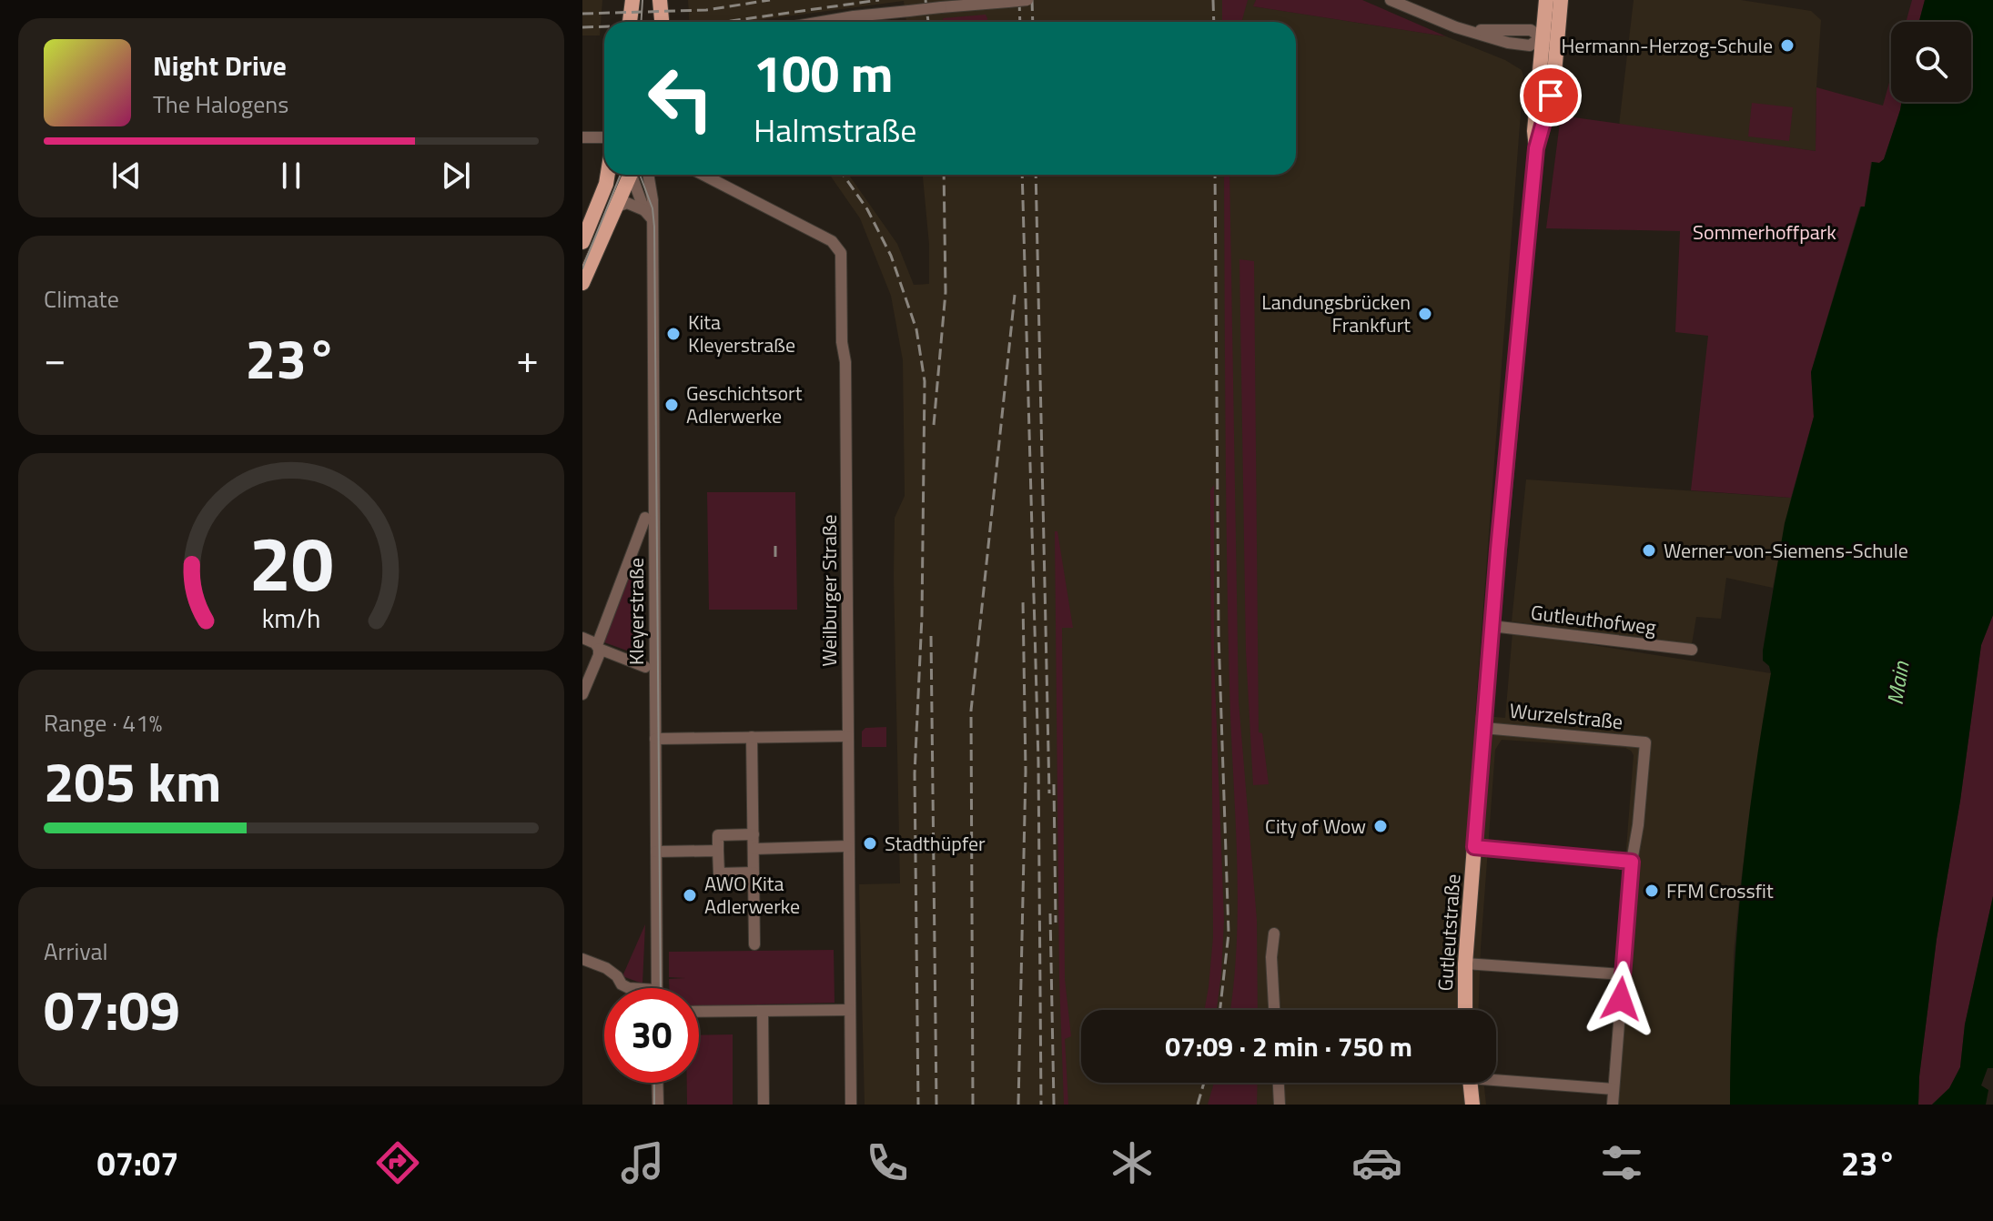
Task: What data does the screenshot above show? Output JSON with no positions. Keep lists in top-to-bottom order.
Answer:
{
  "streets": {
    "main road": ["Gutleutstraße"],
    "street": [
      "Weilburger Straße",
      "Kleyerstraße",
      "Gutleuthofweg",
      "Wurzelstraße"
    ]
  },
  "crossings": [
    ["Gutleuthofweg", "Gutleutstraße"],
    ["Wurzelstraße", "Gutleutstraße"]
  ],
  "water": ["Main"],
  "parks": ["Sommerhoffpark"],
  "places": [
    "Hermann-Herzog-Schule",
    "Landungsbrücken Frankfurt",
    "Kita Kleyerstraße",
    "Geschichtsort Adlerwerke",
    "Werner-von-Siemens-Schule",
    "City of Wow",
    "Stadthüpfer",
    "FFM Crossfit",
    "AWO Kita Adlerwerke"
  ],
  "page": {
    "turn": ["100 m", "Halmstraße"],
    "song": ["Night Drive", "The Halogens"],
    "tile": [
      "Climate",
      ["Range · 41%", "205 km"],
      ["Arrival", "07:09"]
    ],
    "heat": ["−", "23°", "+"],
    "limit": "30",
    "trip": "07:09 · 2 min · 750 m",
    "tabs": ["07:07", "23°"],
    "gauge": ["20", "km/h"]
  }
}
